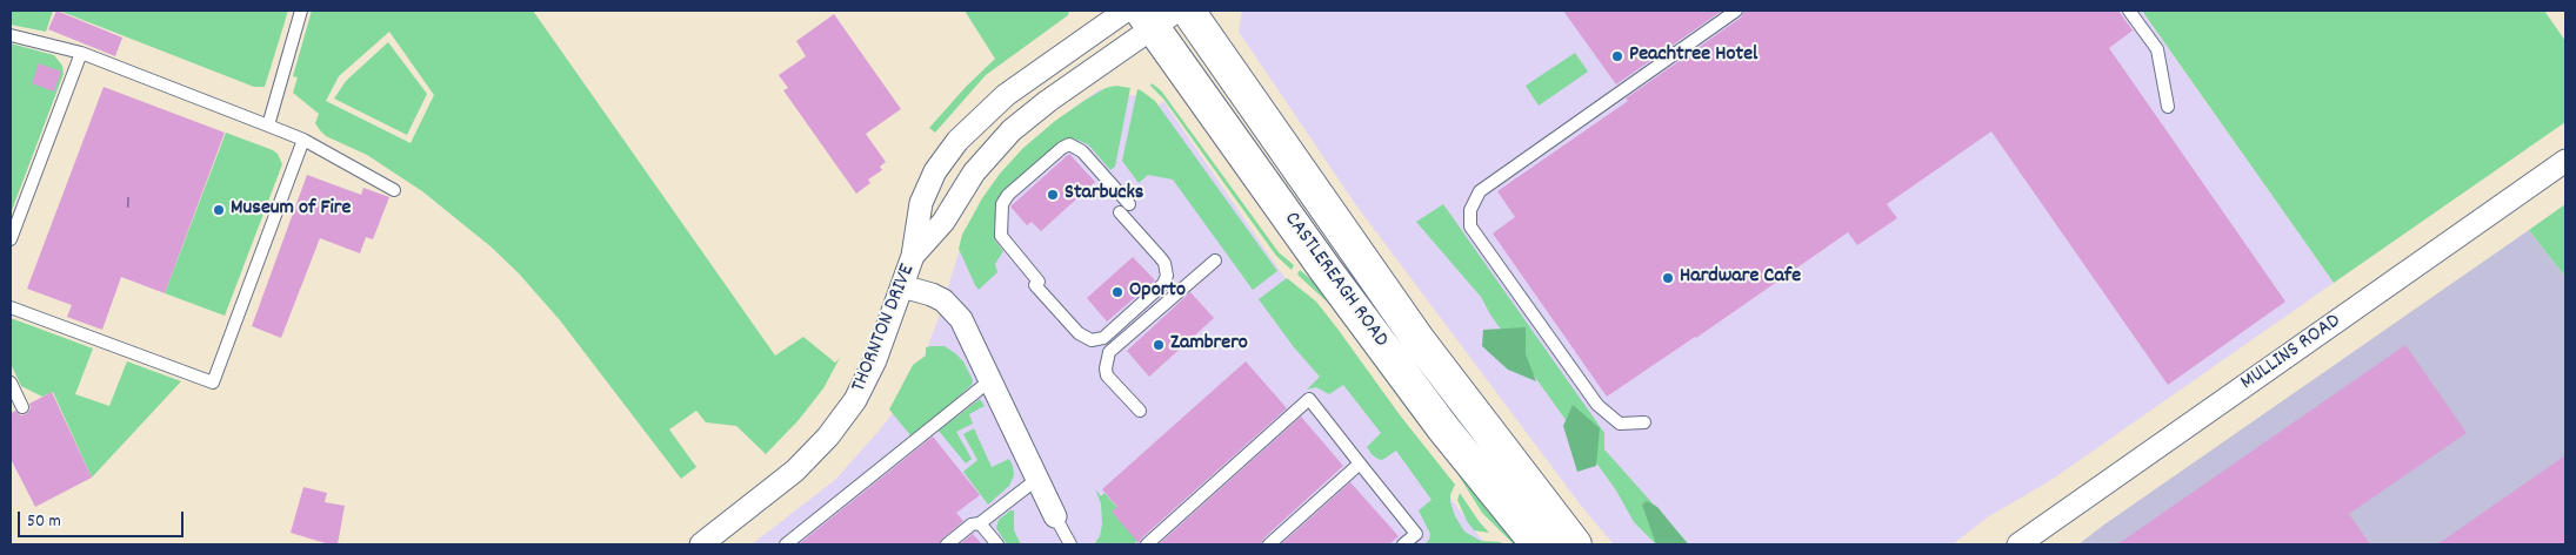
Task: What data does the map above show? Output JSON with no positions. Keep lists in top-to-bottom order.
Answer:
{
  "streets": {
    "main road": ["CASTLEREAGH ROAD"],
    "street": ["THORNTON DRIVE", "MULLINS ROAD"]
  },
  "crossings": [
    ["CASTLEREAGH ROAD", "THORNTON DRIVE"]
  ],
  "places": [
    "Peachtree Hotel",
    "Starbucks",
    "Museum of Fire",
    "Hardware Cafe",
    "Oporto",
    "Zambrero"
  ],
  "house_numbers": ["1"],
  "scale_bar": "50 m"
}
